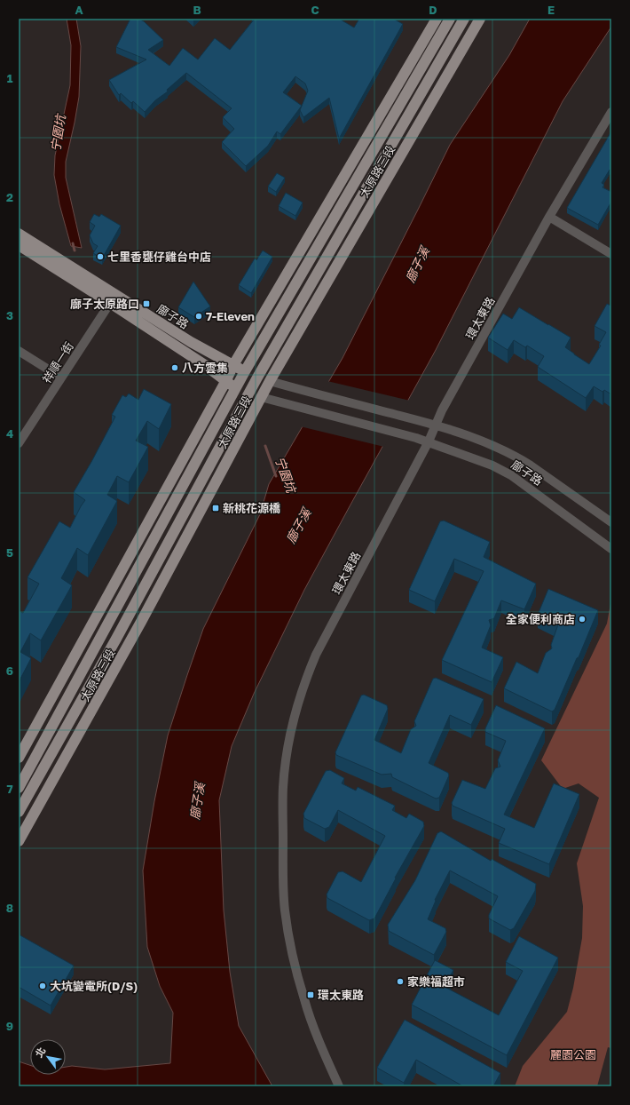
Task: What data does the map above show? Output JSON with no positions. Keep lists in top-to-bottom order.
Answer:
{
  "streets": {
    "main road": ["太原路三段", "廍子路"],
    "street": ["環太東路", "祥順一街"]
  },
  "crossings": [
    ["太原路三段", "廍子路"],
    ["廍子路", "環太東路"],
    ["廍子路", "祥順一街"]
  ],
  "water": ["宁園坑", "廍子溪"],
  "parks": ["麗園公園"],
  "places": {
    "other": [
      "七里香甕仔雞台中店",
      "7-Eleven",
      "八方雲集",
      "全家便利商店",
      "家樂福超市",
      "大坑變電所(D/S)"
    ],
    "transit": ["廍子太原路口", "新桃花源橋", "環太東路"]
  },
  "north": "top left",
  "grid": {
    "columns": [
      "A",
      "B",
      "C",
      "D",
      "E"
    ],
    "rows": [
      "1",
      "2",
      "3",
      "4",
      "5",
      "6",
      "7",
      "8",
      "9"
    ]
  }
}
